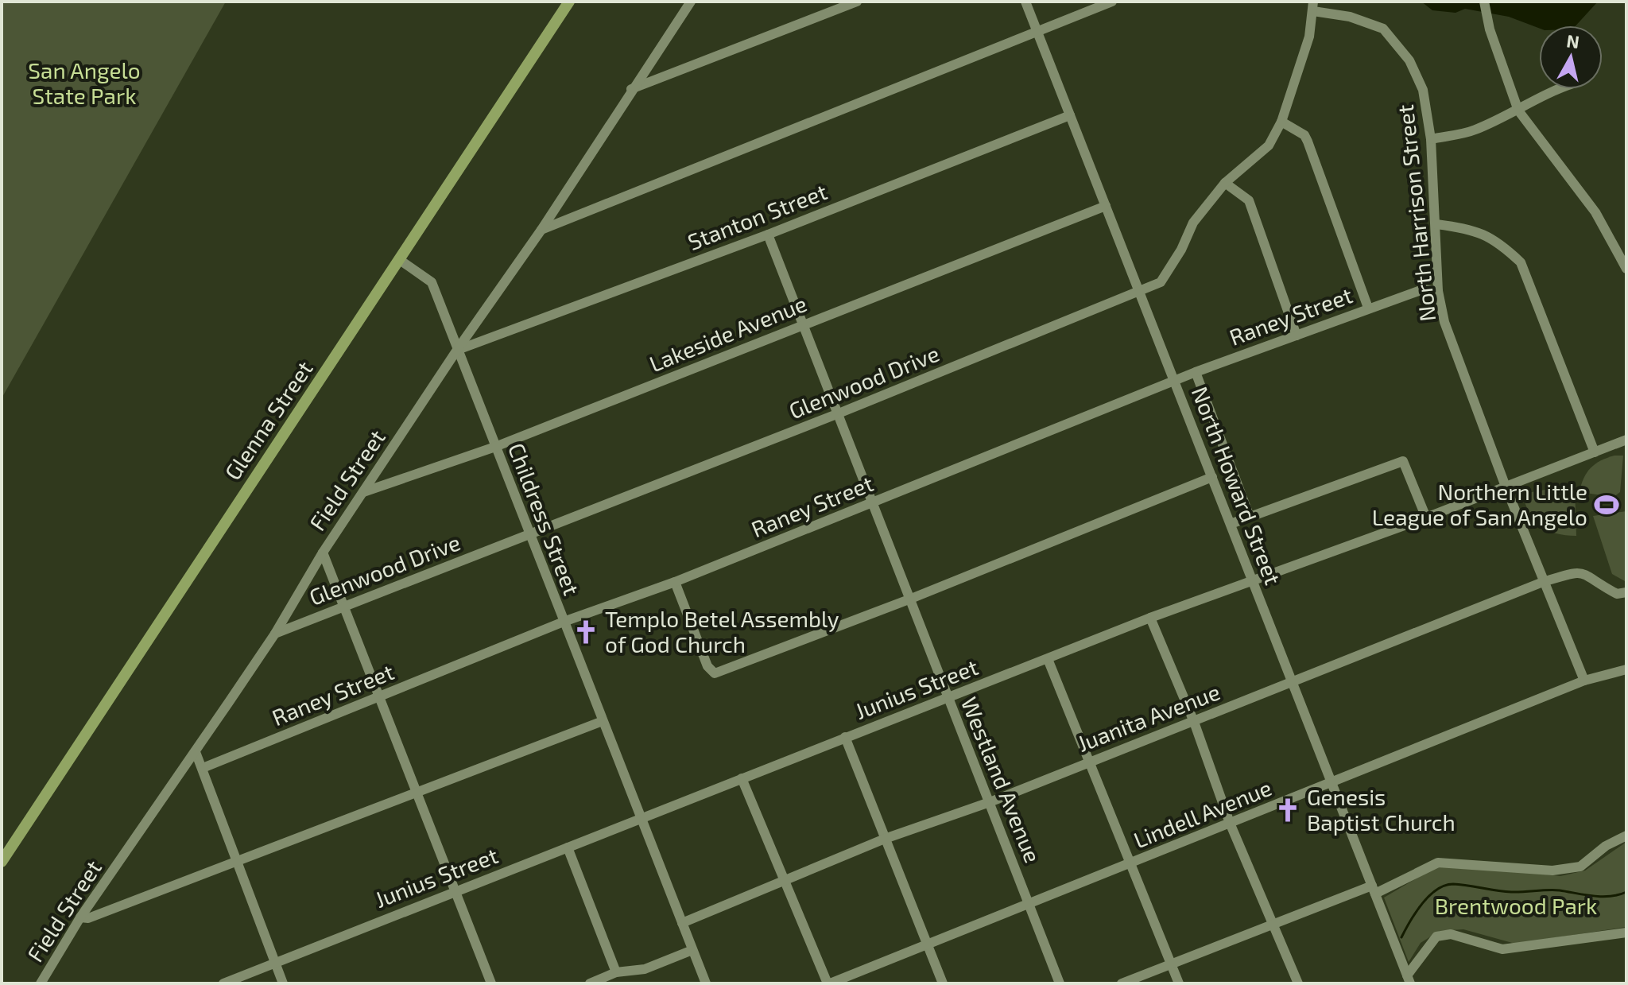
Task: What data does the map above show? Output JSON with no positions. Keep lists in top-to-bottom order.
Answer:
{
  "streets": {
    "main road": ["Glenna Street"],
    "street": [
      "North Harrison Street",
      "Stanton Street",
      "Raney Street",
      "Lakeside Avenue",
      "Glenwood Drive",
      "Field Street",
      "North Howard Street",
      "Childress Street",
      "Junius Street",
      "Juanita Avenue",
      "Westland Avenue",
      "Lindell Avenue"
    ]
  },
  "crossings": [
    ["North Harrison Street", "Raney Street"],
    ["North Harrison Street", "Glenwood Drive"],
    ["North Harrison Street", "Junius Street"],
    ["North Harrison Street", "Juanita Avenue"],
    ["North Harrison Street", "Lindell Avenue"],
    ["Stanton Street", "Field Street"],
    ["Stanton Street", "North Howard Street"],
    ["Stanton Street", "Childress Street"],
    ["Stanton Street", "Westland Avenue"],
    ["Raney Street", "North Howard Street"],
    ["Raney Street", "Childress Street"],
    ["Raney Street", "Westland Avenue"],
    ["Lakeside Avenue", "Field Street"],
    ["Lakeside Avenue", "North Howard Street"],
    ["Lakeside Avenue", "Childress Street"],
    ["Lakeside Avenue", "Westland Avenue"],
    ["Glenwood Drive", "Field Street"],
    ["Glenwood Drive", "North Howard Street"],
    ["Glenwood Drive", "Childress Street"],
    ["Glenwood Drive", "Westland Avenue"],
    ["Glenna Street", "Childress Street"],
    ["Field Street", "Childress Street"],
    ["North Howard Street", "Junius Street"],
    ["North Howard Street", "Juanita Avenue"],
    ["North Howard Street", "Lindell Avenue"],
    ["Childress Street", "Junius Street"],
    ["Childress Street", "Juanita Avenue"],
    ["Junius Street", "Westland Avenue"],
    ["Juanita Avenue", "Westland Avenue"],
    ["Westland Avenue", "Lindell Avenue"]
  ],
  "parks": ["San Angelo State Park", "Brentwood Park"],
  "places": {
    "sports": ["Northern Little League of San Angelo"],
    "church": ["Templo Betel Assembly of God Church", "Genesis Baptist Church"]
  },
  "north": "top"
}
